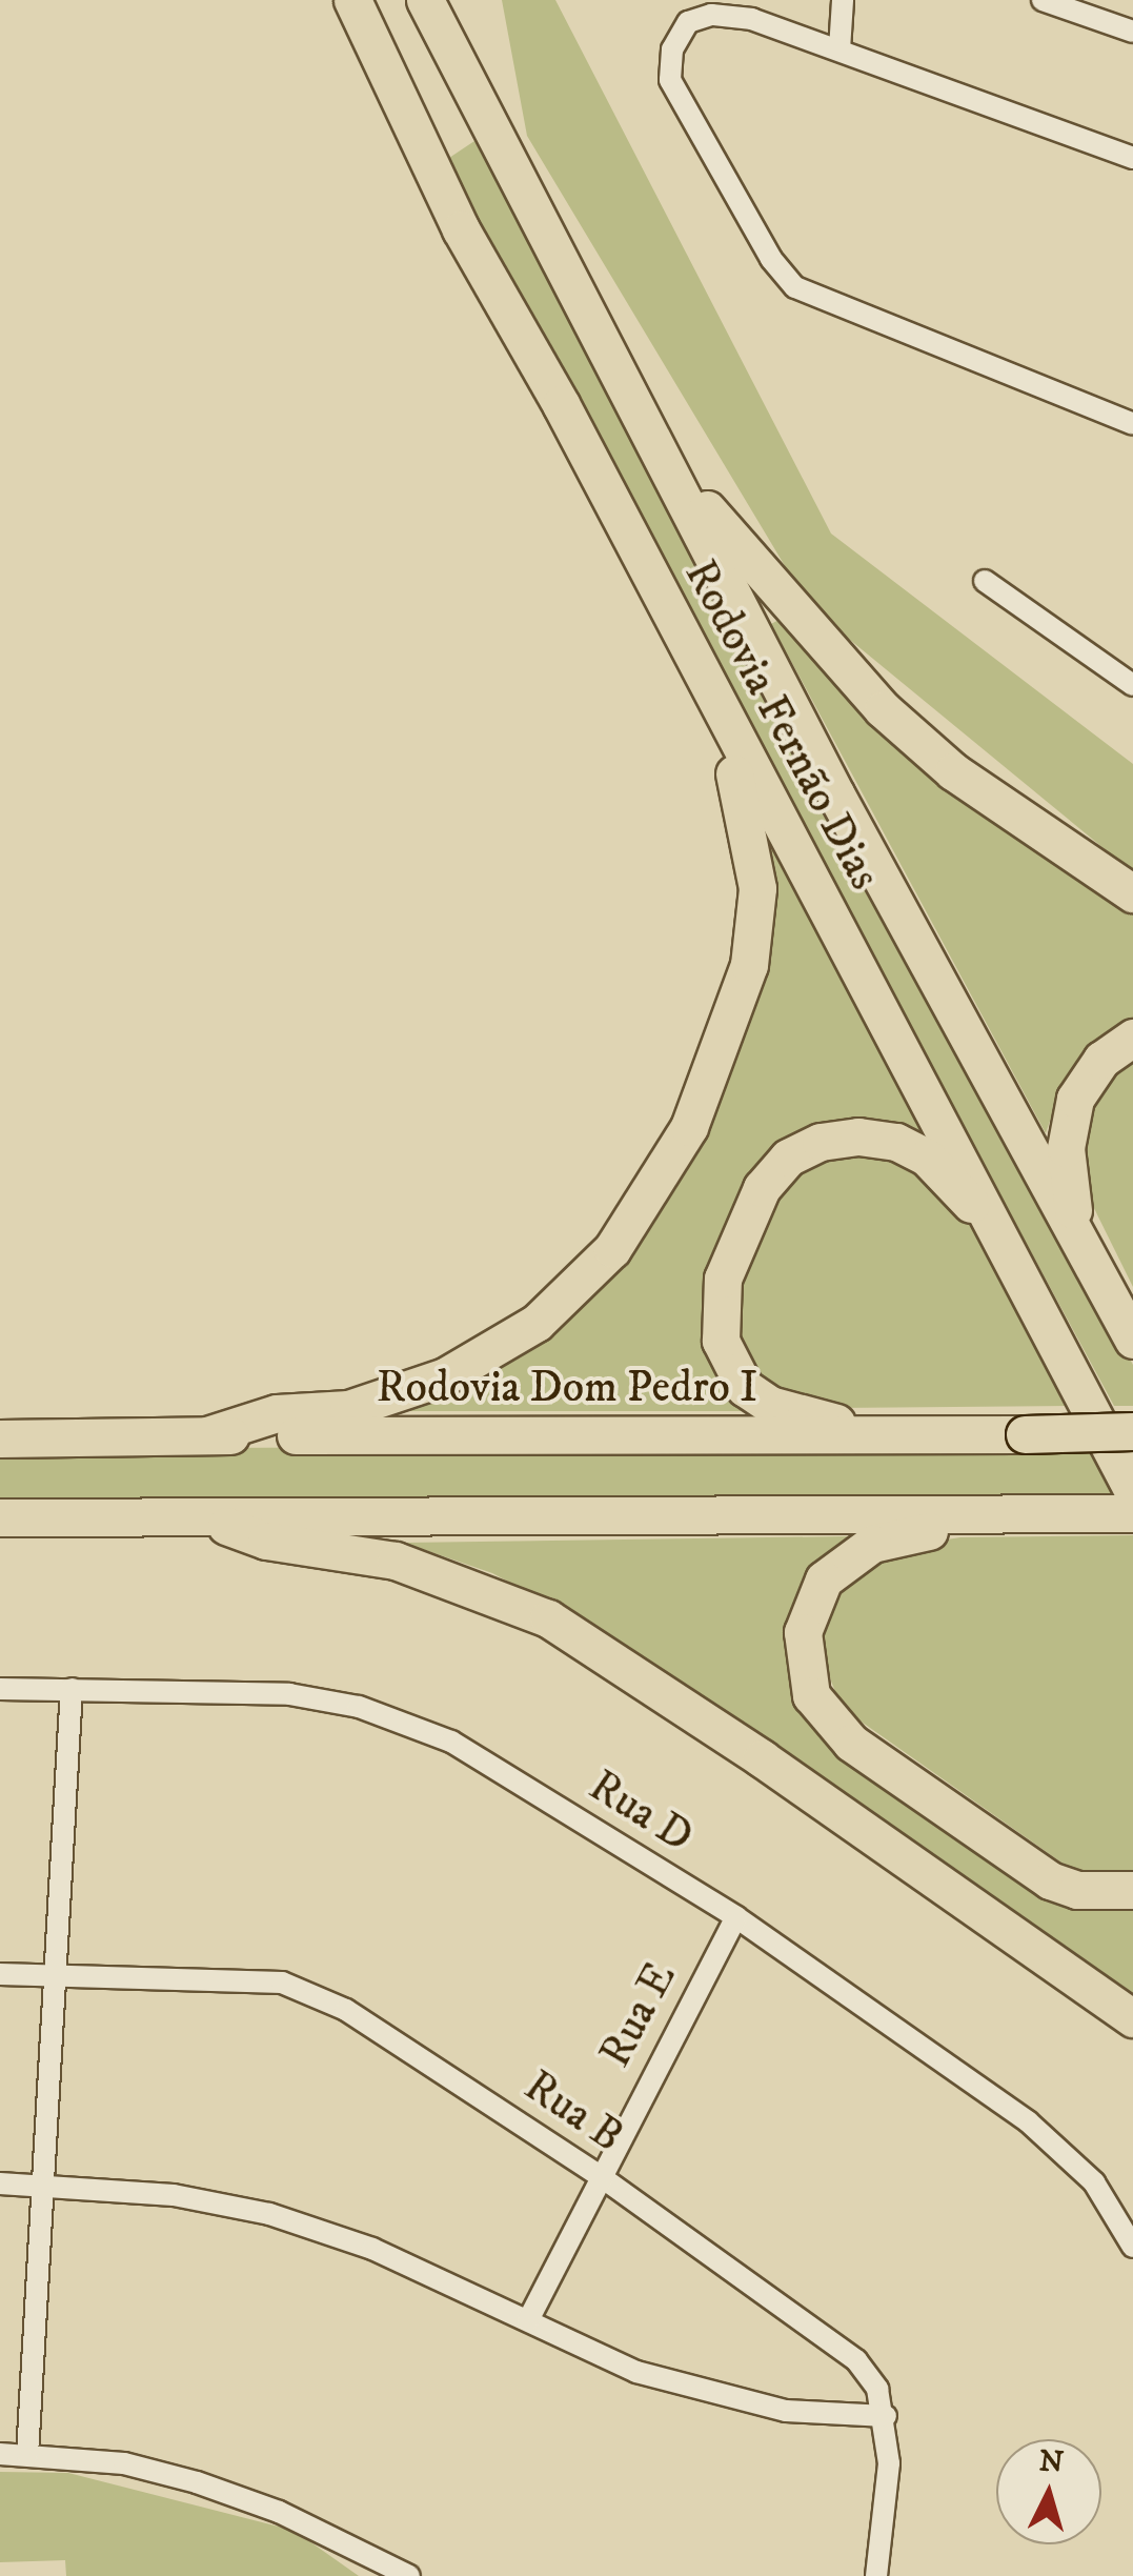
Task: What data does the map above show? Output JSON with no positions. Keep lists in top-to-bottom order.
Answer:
{
  "streets": {
    "highway": ["Rodovia Fernão Dias", "Rodovia Dom Pedro I"],
    "street": ["Rua D", "Rua E", "Rua B"]
  },
  "crossings": [
    ["Rua D", "Rua E"],
    ["Rua E", "Rua B"]
  ],
  "north": "top"
}
